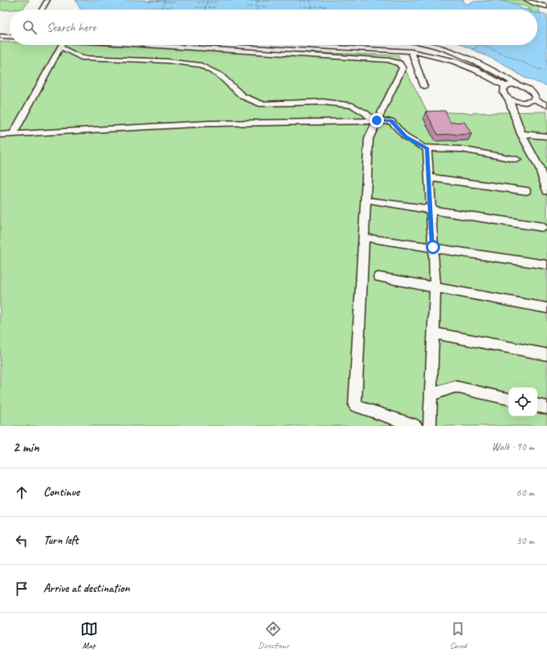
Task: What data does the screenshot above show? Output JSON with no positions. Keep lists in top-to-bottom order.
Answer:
{
  "page": {
    "search": "Search here",
    "heading": ["2 min", "Walk · 90 m"],
    "list": [
      ["Continue", "60 m"],
      ["Turn left", "30 m"],
      "Arrive at destination"
    ],
    "nav": ["Map", "Directions", "Saved"]
  }
}
